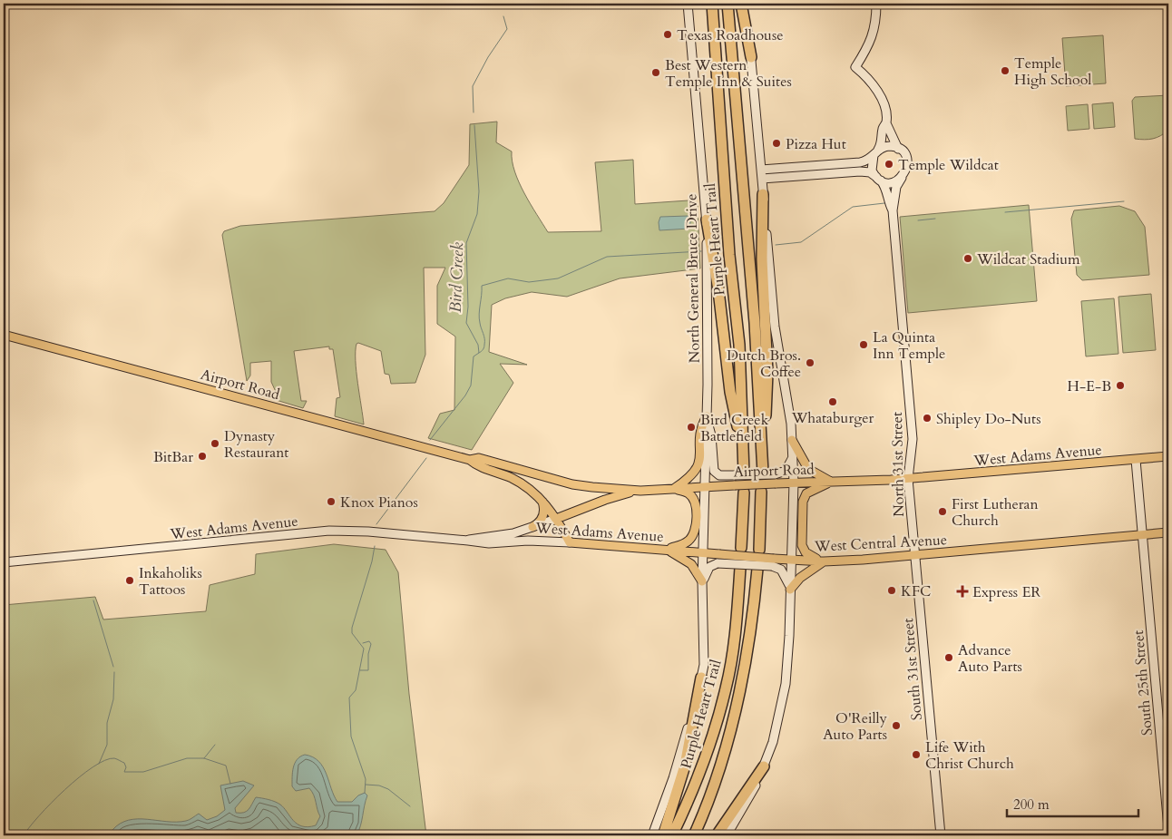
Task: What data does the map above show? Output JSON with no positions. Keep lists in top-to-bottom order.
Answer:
{
  "streets": {
    "highway": ["Purple Heart Trail"],
    "main road": [
      "North General Bruce Drive",
      "Airport Road",
      "West Adams Avenue",
      "North 31st Street",
      "West Central Avenue",
      "South 31st Street",
      "South 25th Street"
    ]
  },
  "crossings": [
    ["North General Bruce Drive", "Airport Road"],
    ["North General Bruce Drive", "West Adams Avenue"],
    ["North General Bruce Drive", "West Central Avenue"],
    ["Airport Road", "West Adams Avenue"],
    ["Airport Road", "North 31st Street"],
    ["West Adams Avenue", "North 31st Street"],
    ["West Adams Avenue", "West Central Avenue"],
    ["West Adams Avenue", "South 25th Street"],
    ["North 31st Street", "West Central Avenue"],
    ["North 31st Street", "South 31st Street"],
    ["West Central Avenue", "South 31st Street"],
    ["West Central Avenue", "South 25th Street"]
  ],
  "water": ["Bird Creek"],
  "places": {
    "other": [
      "Texas Roadhouse",
      "Temple High School",
      "Best Western Temple Inn & Suites",
      "Pizza Hut",
      "Temple Wildcat",
      "Wildcat Stadium",
      "La Quinta Inn Temple",
      "Dutch Bros. Coffee",
      "H-E-B",
      "Whataburger",
      "Shipley Do-Nuts",
      "Bird Creek Battlefield",
      "Dynasty Restaurant",
      "BitBar",
      "Knox Pianos",
      "First Lutheran Church",
      "Inkaholiks Tattoos",
      "KFC",
      "Advance Auto Parts",
      "O'Reilly Auto Parts",
      "Life With Christ Church"
    ],
    "health": ["Express ER"]
  },
  "scale_bar": "200 m"
}
